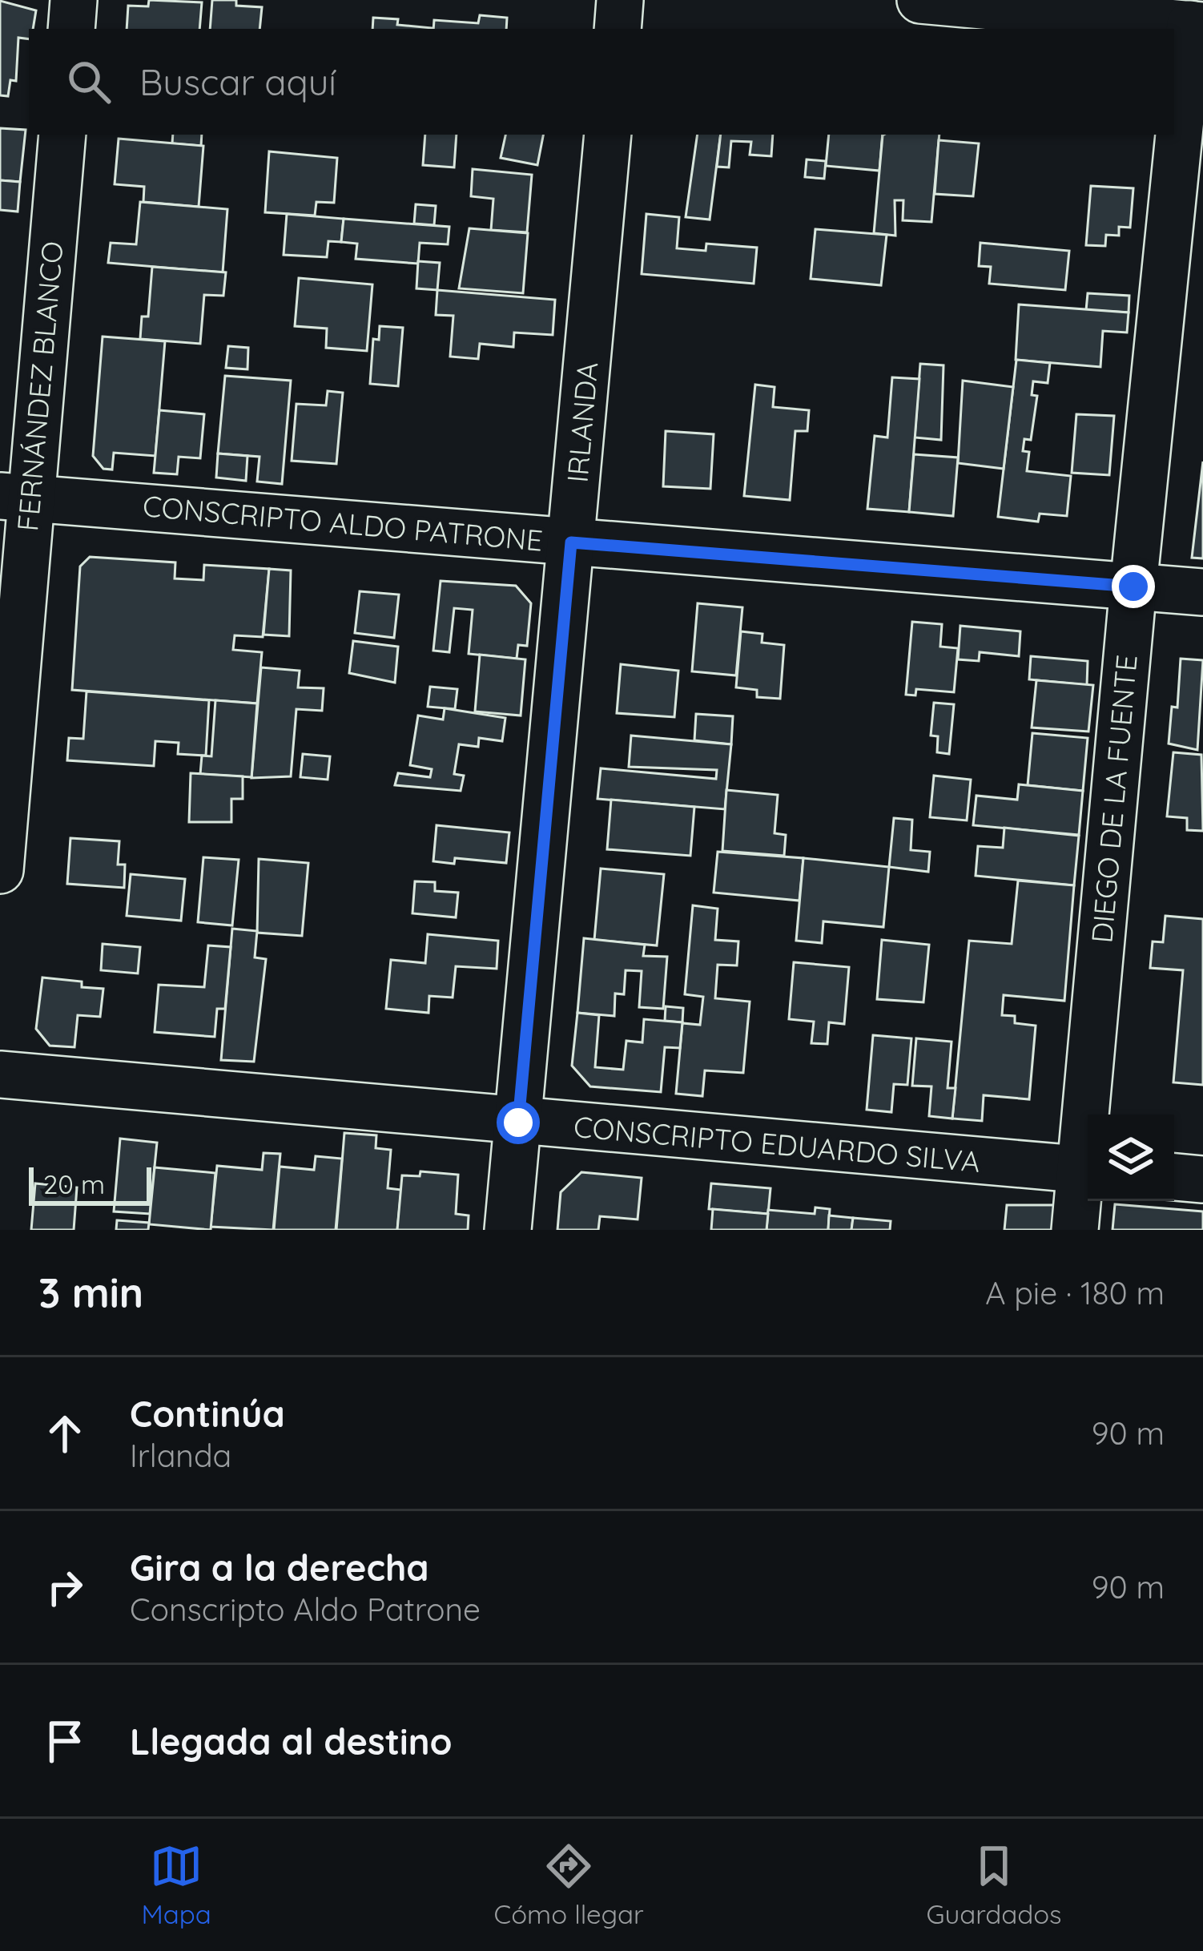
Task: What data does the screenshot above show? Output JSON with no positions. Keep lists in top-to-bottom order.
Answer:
{
  "streets": {
    "street": [
      "FERNÁNDEZ BLANCO",
      "IRLANDA",
      "CONSCRIPTO ALDO PATRONE",
      "DIEGO DE LA FUENTE",
      "CONSCRIPTO EDUARDO SILVA"
    ]
  },
  "crossings": [
    ["FERNÁNDEZ BLANCO", "CONSCRIPTO ALDO PATRONE"],
    ["IRLANDA", "CONSCRIPTO ALDO PATRONE"],
    ["IRLANDA", "CONSCRIPTO EDUARDO SILVA"],
    ["CONSCRIPTO ALDO PATRONE", "DIEGO DE LA FUENTE"]
  ],
  "scale_bar": "20 m",
  "page": {
    "search": "Buscar aquí",
    "scale": "20 m",
    "heading": ["3 min", "A pie · 180 m"],
    "list": [
      ["Continúa", "Irlanda", "90 m"],
      ["Gira a la derecha", "Conscripto Aldo Patrone", "90 m"],
      "Llegada al destino"
    ],
    "nav": ["Mapa", "Cómo llegar", "Guardados"]
  }
}
